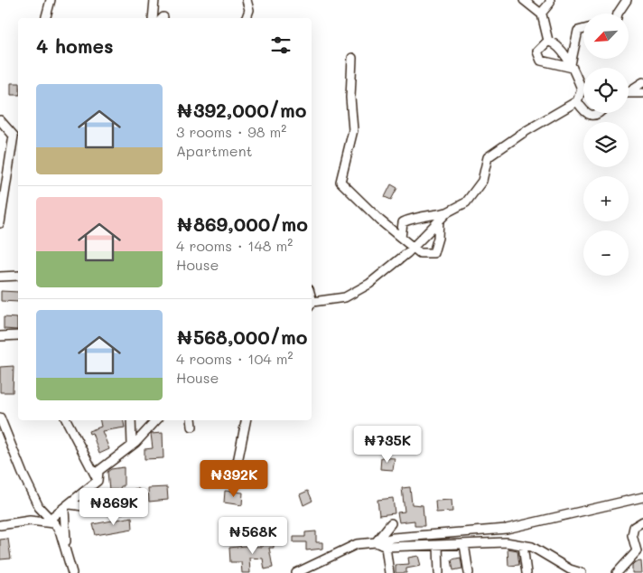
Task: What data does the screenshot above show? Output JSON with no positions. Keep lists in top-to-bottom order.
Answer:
{
  "north": "bottom left",
  "page": {
    "map_buttons": ["+", "−"],
    "heading": "4 homes",
    "list": [
      {
        "name": "₦392,000/mo",
        "note": "3 rooms · 98 m² · Apartment"
      },
      {
        "name": "₦869,000/mo",
        "note": "4 rooms · 148 m² · House"
      },
      {
        "name": "₦568,000/mo",
        "note": "4 rooms · 104 m² · House"
      }
    ],
    "price": [
      "₦735K",
      "₦392K",
      "₦869K",
      "₦568K"
    ]
  }
}
